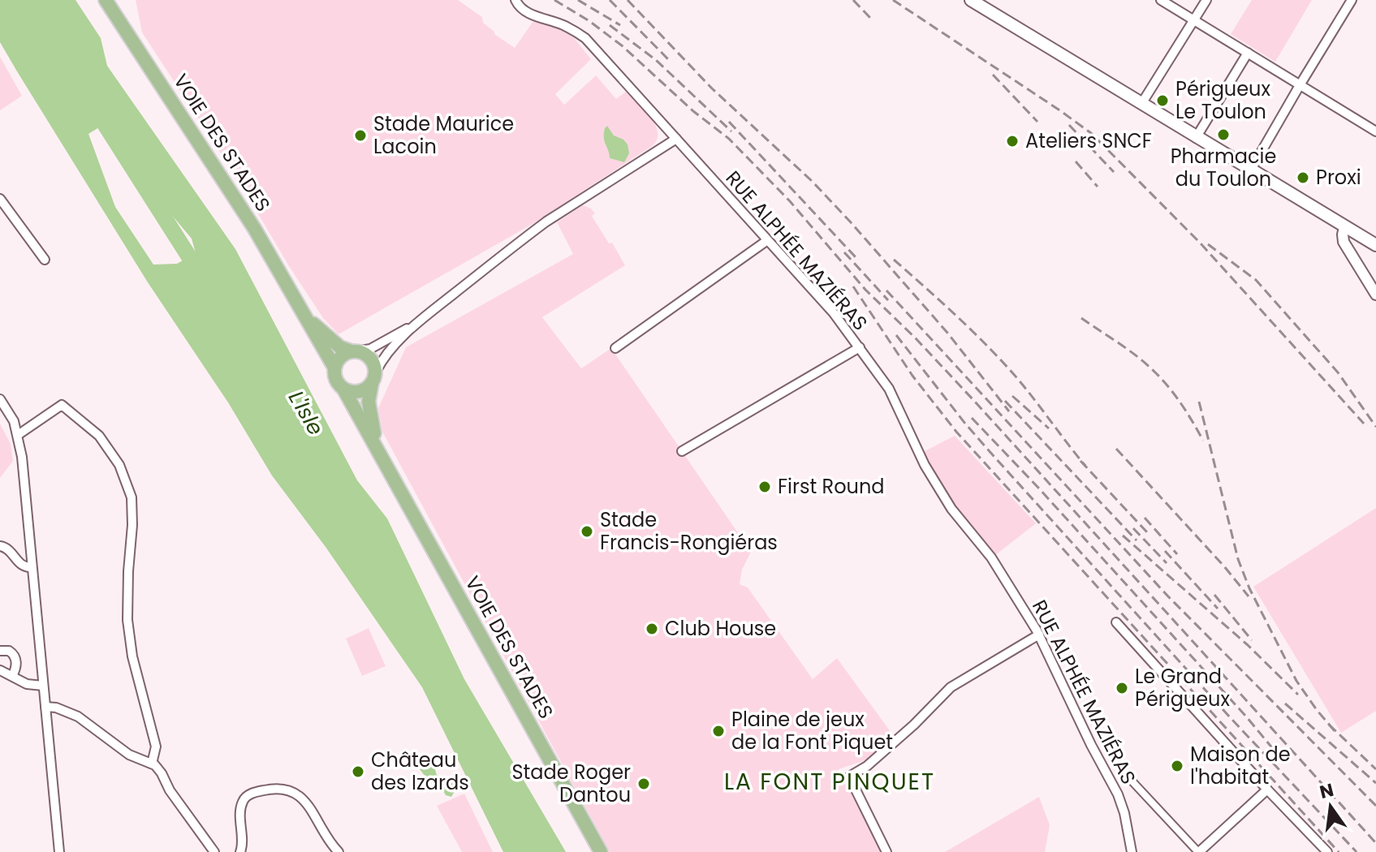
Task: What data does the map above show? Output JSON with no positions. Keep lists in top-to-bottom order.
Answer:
{
  "streets": {
    "main road": ["VOIE DES STADES"],
    "street": ["RUE ALPHÉE MAZIÉRAS"]
  },
  "districts": ["LA FONT PINQUET"],
  "water": ["L'Isle"],
  "places": [
    "Périgueux Le Toulon",
    "Pharmacie du Toulon",
    "Stade Maurice Lacoin",
    "Ateliers SNCF",
    "Proxi",
    "First Round",
    "Stade Francis-Rongiéras",
    "Club House",
    "Le Grand Périgueux",
    "Plaine de jeux de la Font Piquet",
    "Maison de l'habitat",
    "Château des Izards",
    "Stade Roger Dantou"
  ],
  "north": "top"
}
